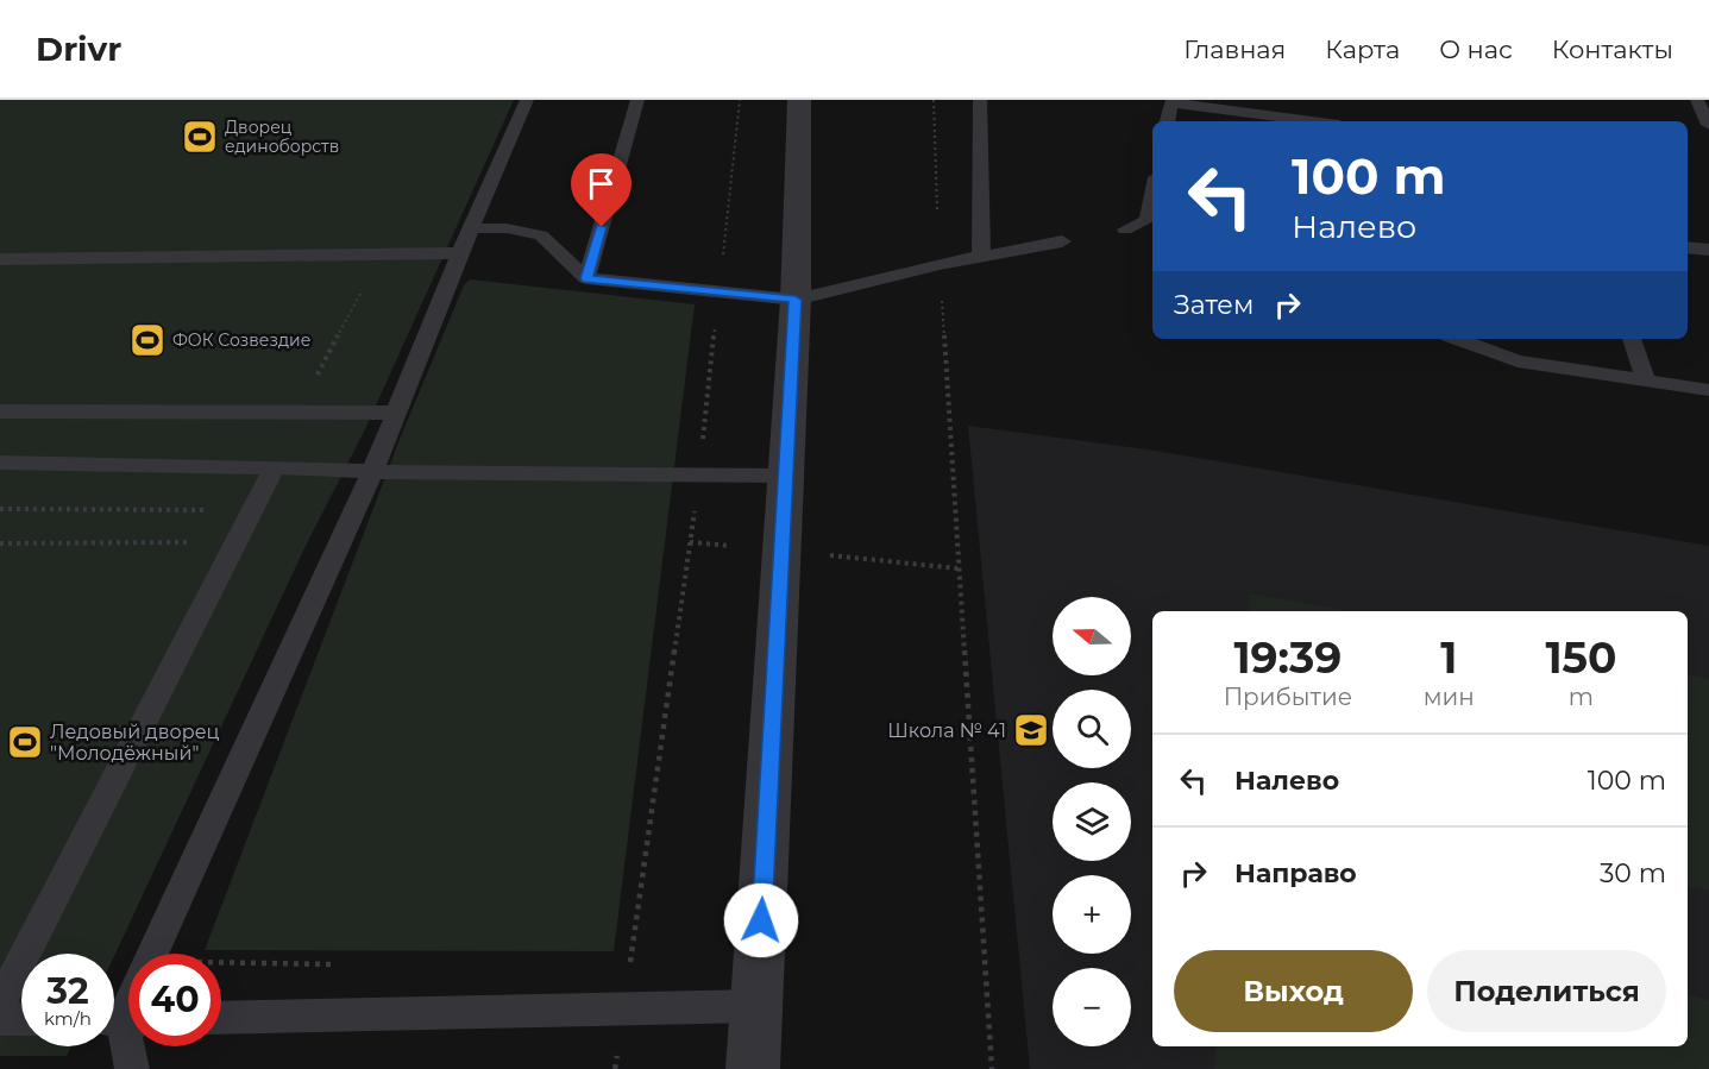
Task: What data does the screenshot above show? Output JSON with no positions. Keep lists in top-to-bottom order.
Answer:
{
  "places": {
    "sports": ["Дворец единоборств", "ФОК Созвездие", "Ледовый дворец \"Молодёжный\""],
    "school or university": ["Школа № 41"]
  },
  "north": "left",
  "page": {
    "header": "Drivr",
    "nav": [
      "Главная",
      "Карта",
      "О нас",
      "Контакты"
    ],
    "turn": ["100 m", "Налево"],
    "then": "Затем",
    "map_buttons": ["+", "−"],
    "eta": [
      "19:39",
      "Прибытие",
      "1",
      "мин",
      "150",
      "m"
    ],
    "list": [
      {
        "name": "Налево",
        "value": "100 m"
      },
      {
        "name": "Направо",
        "value": "30 m"
      }
    ],
    "buttons": ["Выход", "Поделиться"],
    "speed": "32 km/h",
    "limit": "40"
  }
}
